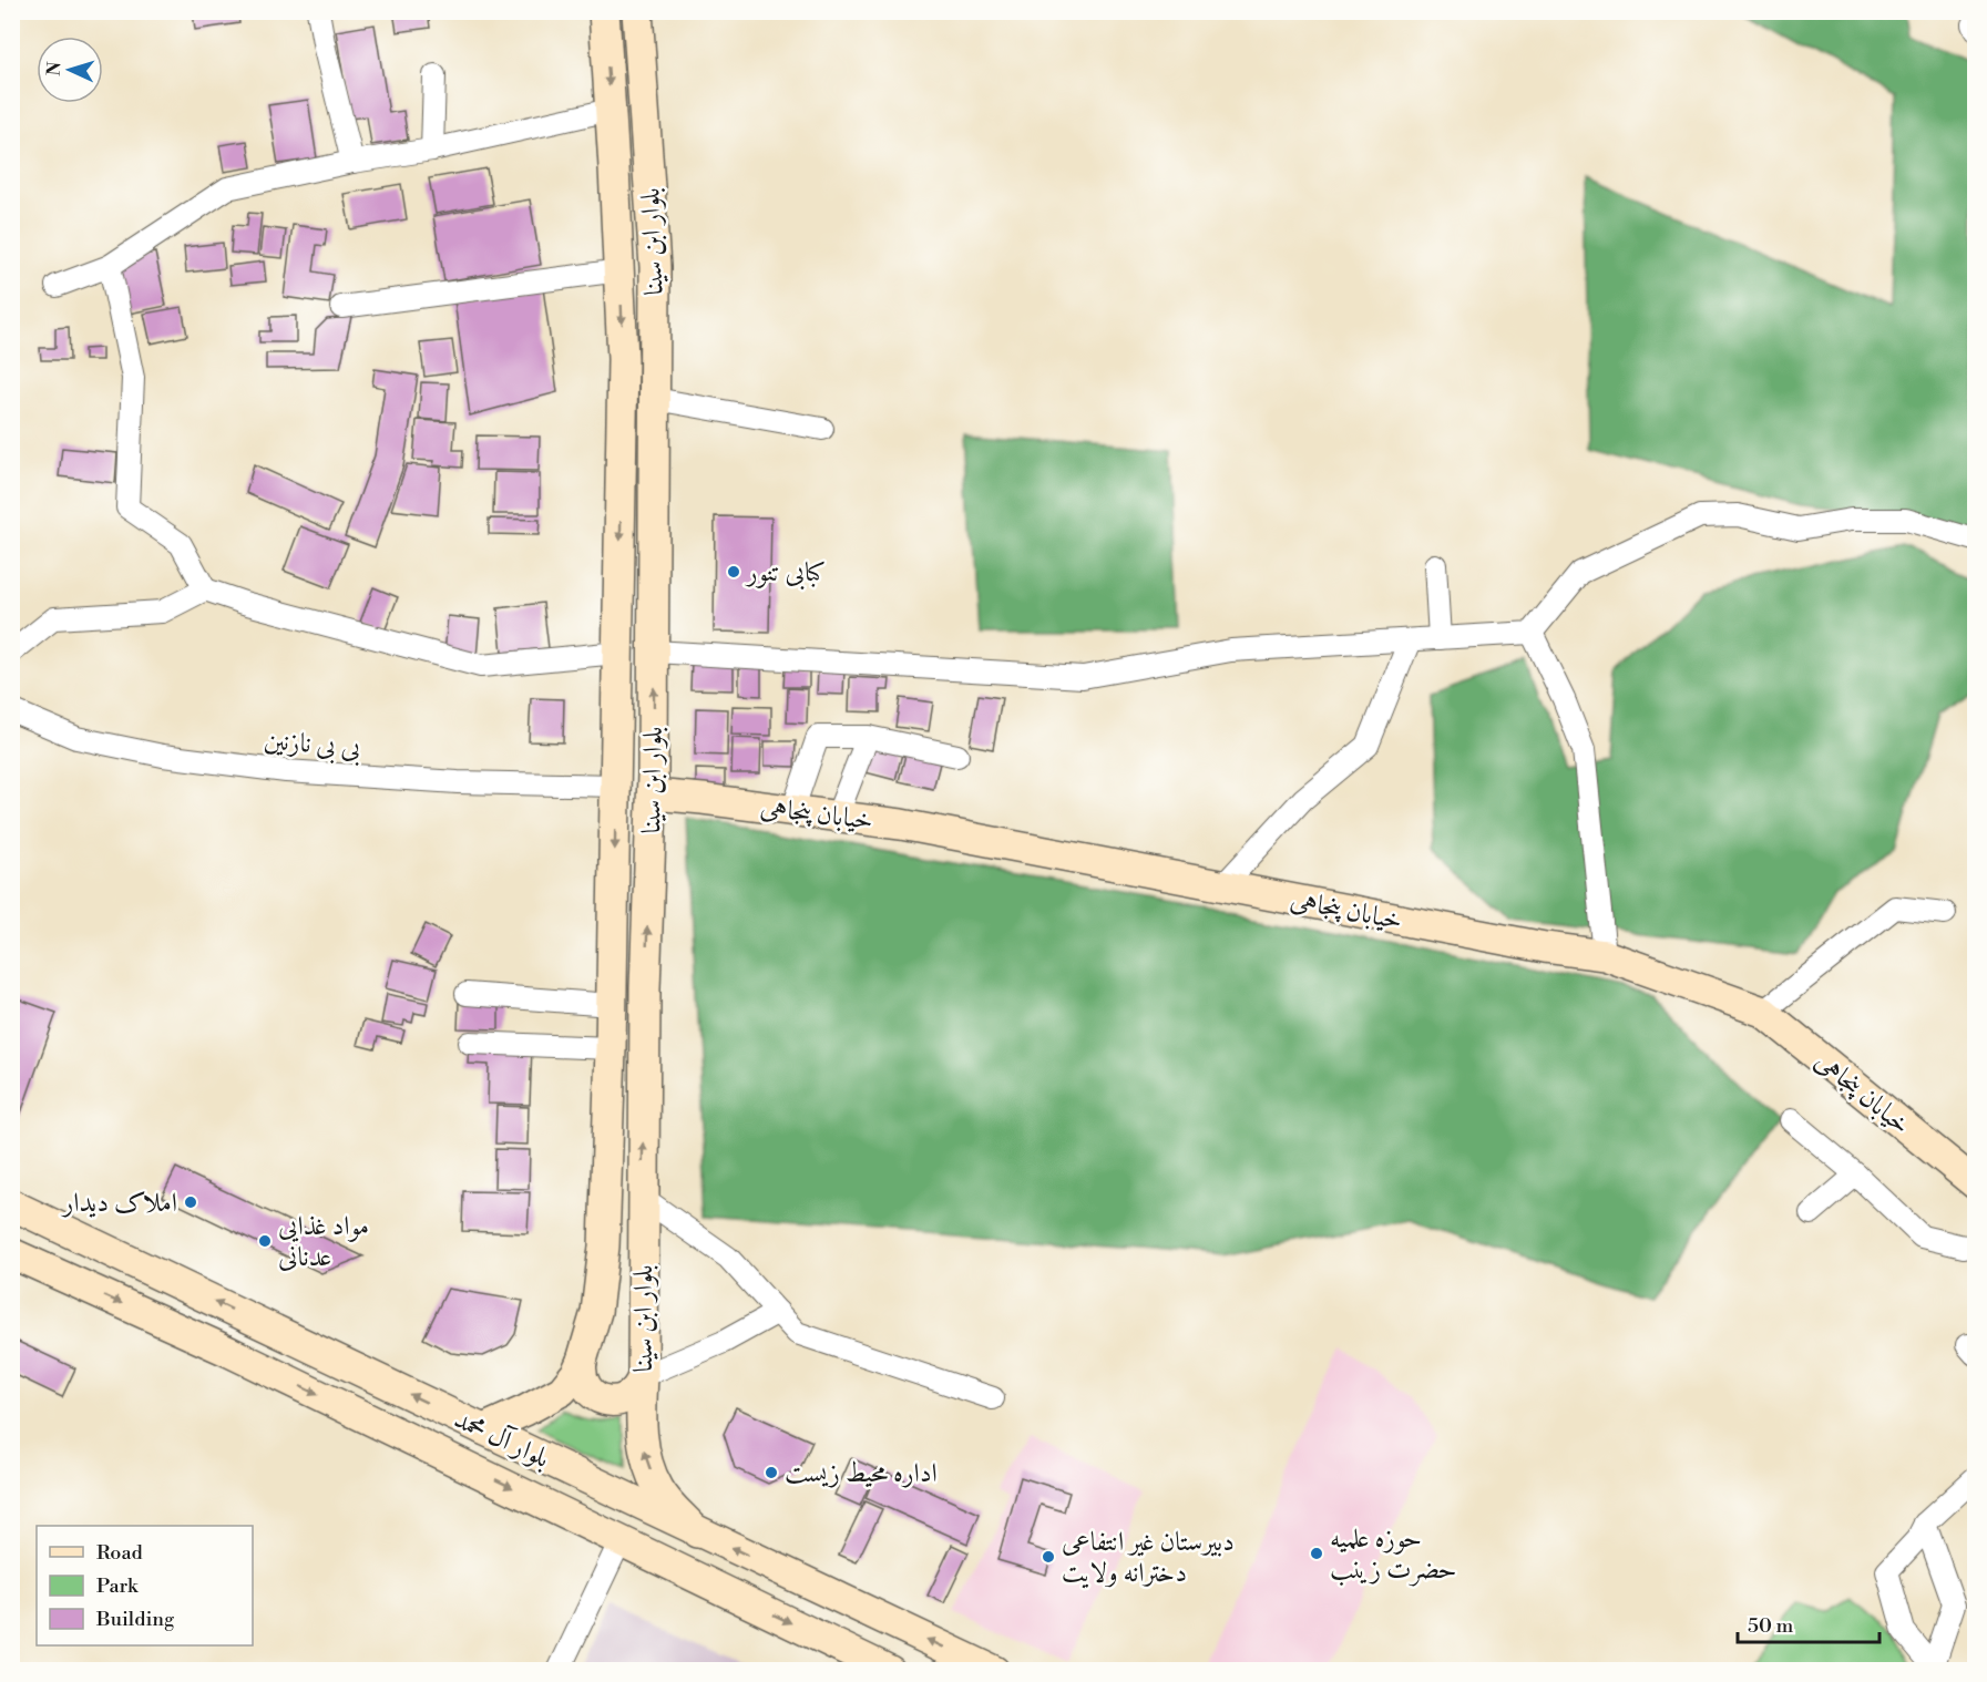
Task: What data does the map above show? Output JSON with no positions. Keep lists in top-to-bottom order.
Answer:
{
  "streets": {
    "main road": ["بلوار ابن سینا", "خیابان پنجاهی", "بلوار آل محمد"],
    "street": ["بی بی نازنین"]
  },
  "crossings": [
    ["بلوار ابن سینا", "بی بی نازنین"],
    ["بلوار ابن سینا", "خیابان پنجاهی"],
    ["بلوار ابن سینا", "بلوار آل محمد"]
  ],
  "places": [
    "کبابی تنور",
    "املاک دیدار",
    "مواد غذایی عدنانی",
    "اداره محیط زیست",
    "حوزه علمیه حضرت زینب",
    "دبیرستان غیر انتفاعی دخترانه ولایت"
  ],
  "legend": ["Road", "Park", "Building"],
  "scale_bar": "50 m",
  "north": "left"
}
